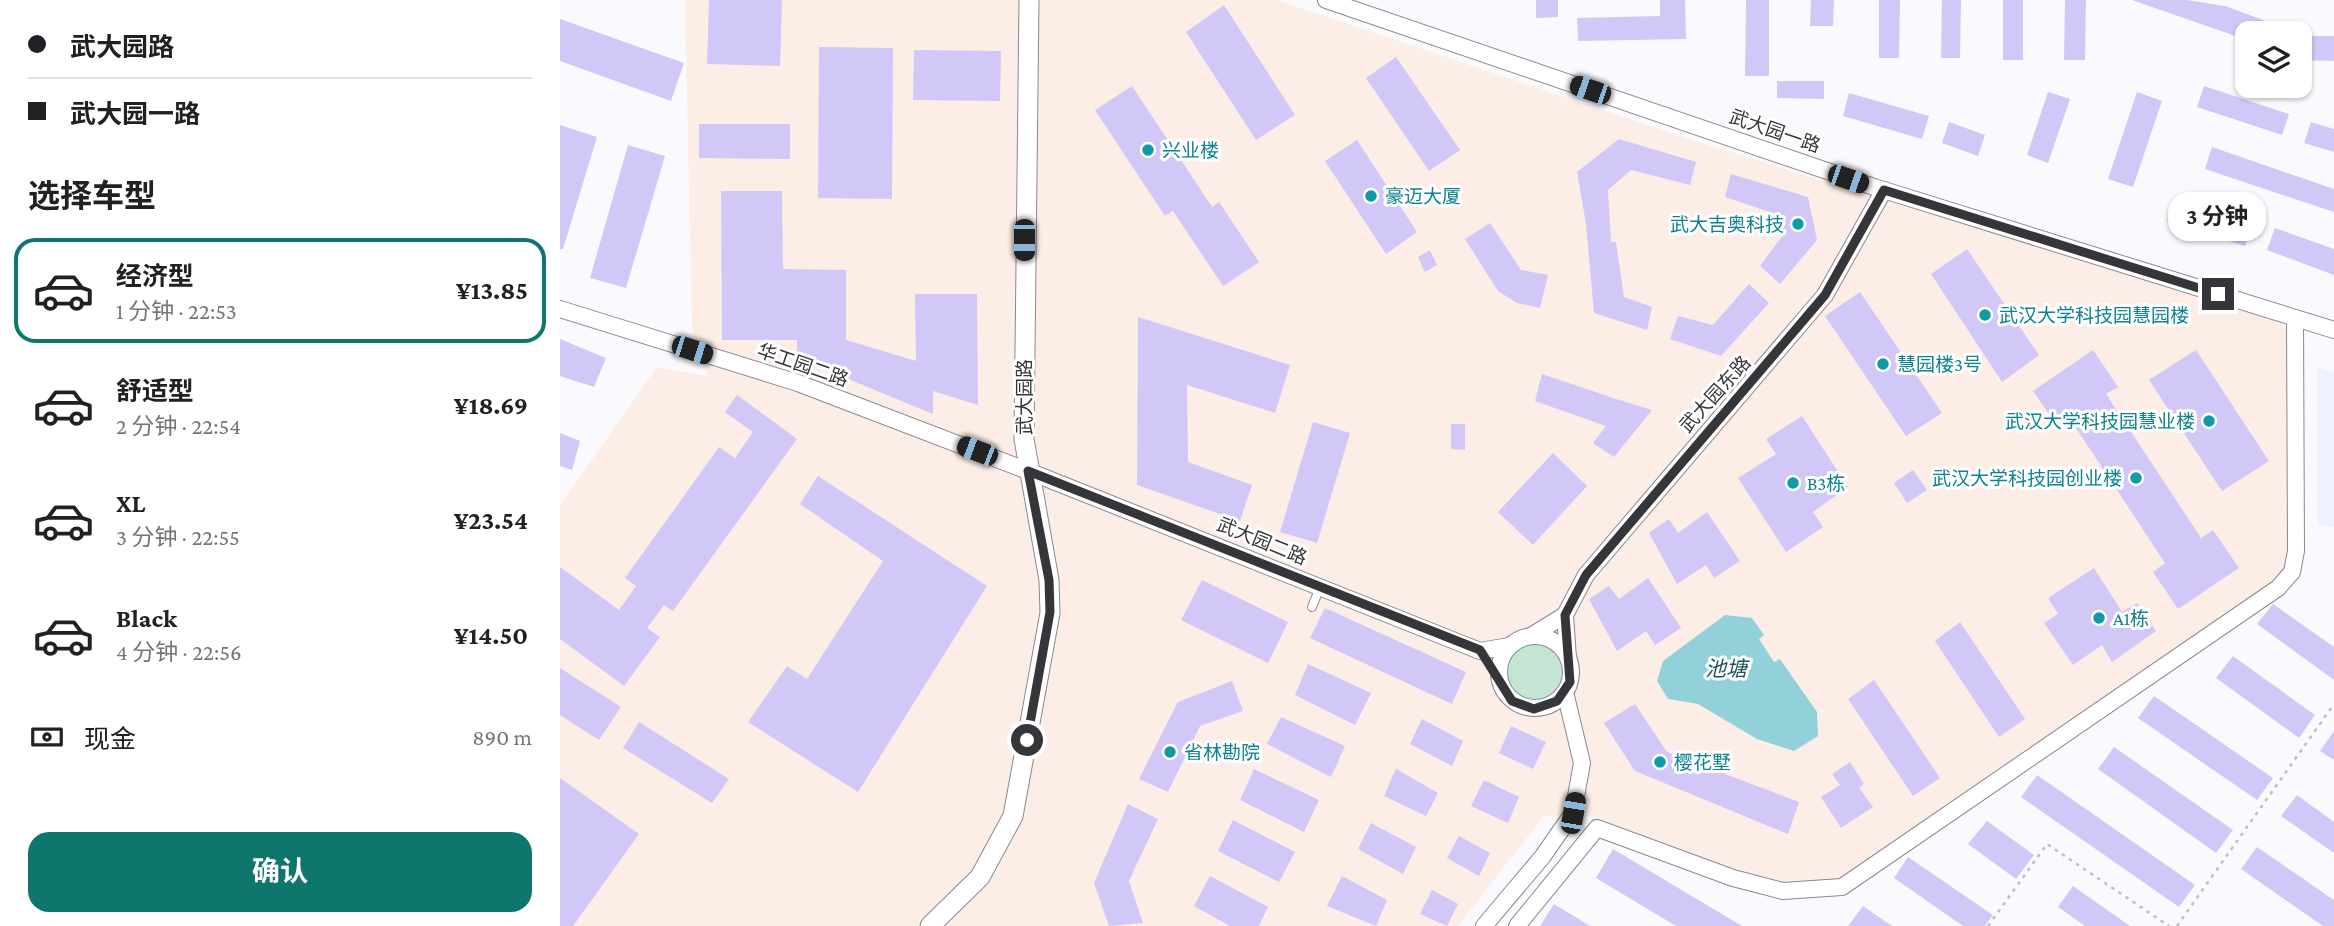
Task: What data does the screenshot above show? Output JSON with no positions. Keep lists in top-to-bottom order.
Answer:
{
  "streets": {
    "street": [
      "武大园一路",
      "华工园二路",
      "武大园东路",
      "武大园路",
      "武大园二路"
    ]
  },
  "crossings": [
    ["武大园一路", "武大园东路"],
    ["华工园二路", "武大园路"],
    ["华工园二路", "武大园二路"],
    ["武大园路", "武大园二路"]
  ],
  "water": ["池塘"],
  "places": [
    "兴业楼",
    "豪迈大厦",
    "武大吉奥科技",
    "武汉大学科技园慧园楼",
    "慧园楼3号",
    "武汉大学科技园慧业楼",
    "武汉大学科技园创业楼",
    "B3栋",
    "A1栋",
    "省林勘院",
    "樱花墅"
  ],
  "page": {
    "banner": ["武大园路", "武大园一路"],
    "heading": "选择车型",
    "bubble": "3 分钟",
    "list": [
      {
        "name": "经济型",
        "note": "1 分钟 · 22:53",
        "value": "¥13.85"
      },
      {
        "name": "舒适型",
        "note": "2 分钟 · 22:54",
        "value": "¥18.69"
      },
      {
        "name": "XL",
        "note": "3 分钟 · 22:55",
        "value": "¥23.54"
      },
      {
        "name": "Black",
        "note": "4 分钟 · 22:56",
        "value": "¥14.50"
      }
    ],
    "pay": ["现金", "890 m"],
    "buttons": "确认"
  }
}
